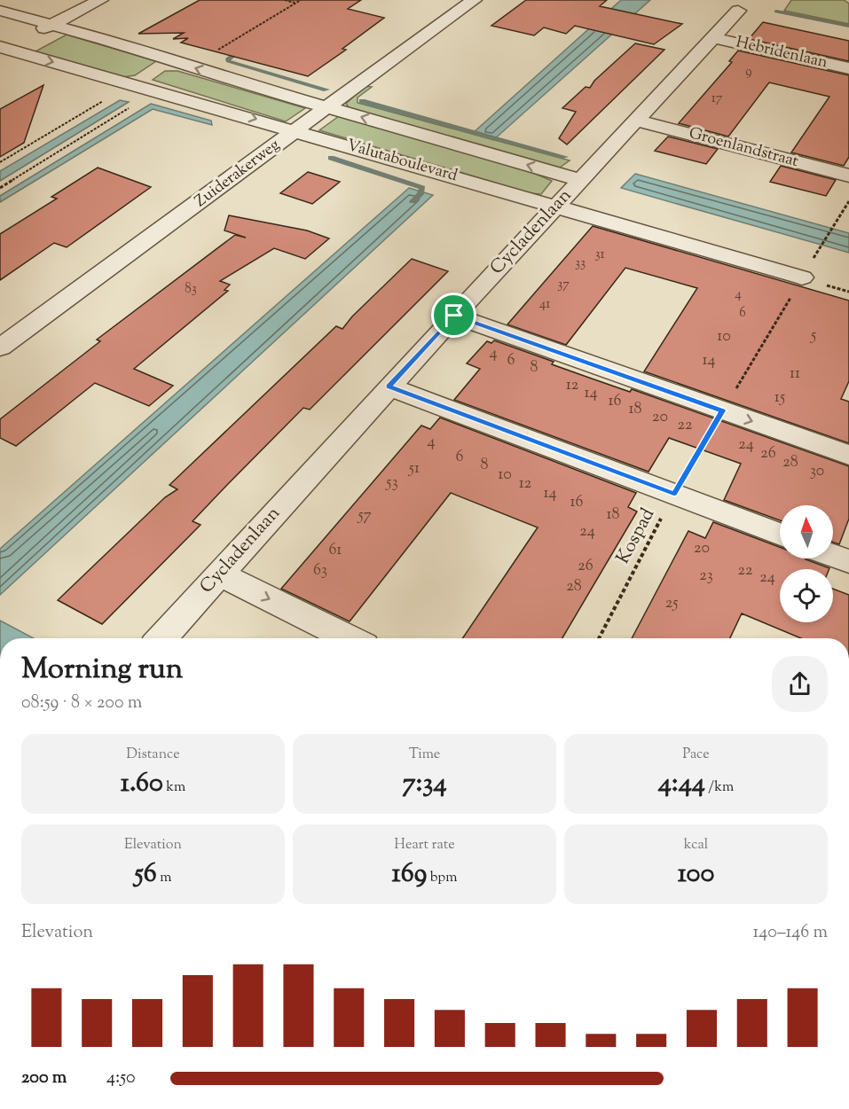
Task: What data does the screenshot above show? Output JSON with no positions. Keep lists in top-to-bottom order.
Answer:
{
  "streets": {
    "street": [
      "Hebridenlaan",
      "Groenlandstraat",
      "Valutaboulevard",
      "Zuiderakerweg",
      "Cycladenlaan"
    ],
    "path": ["Kospad"]
  },
  "crossings": [
    ["Hebridenlaan", "Cycladenlaan"],
    ["Groenlandstraat", "Cycladenlaan"],
    ["Valutaboulevard", "Zuiderakerweg"],
    ["Valutaboulevard", "Cycladenlaan"],
    ["Valutaboulevard", "Kospad"]
  ],
  "house_numbers": [
    "9",
    "17",
    "31",
    "33",
    "37",
    "83",
    "4",
    "41",
    "6",
    "5",
    "10",
    "4",
    "6",
    "14",
    "8",
    "11",
    "12",
    "14",
    "15",
    "16",
    "18",
    "20",
    "22",
    "4",
    "24",
    "26",
    "6",
    "28",
    "8",
    "51",
    "30",
    "10",
    "53",
    "12",
    "14",
    "16",
    "18",
    "57",
    "24",
    "20",
    "61",
    "26",
    "63",
    "22",
    "23",
    "24",
    "28",
    "25"
  ],
  "north": "top",
  "page": {
    "heading": ["Morning run", "08:59 · 8 × 200 m"],
    "stats": [
      ["Distance", "1.60 km"],
      ["Time", "7:34"],
      ["Pace", "4:44 /km"],
      ["Elevation", "56 m"],
      ["Heart rate", "169 bpm"],
      ["kcal", "100"]
    ],
    "chart": ["Elevation", "140–146 m"],
    "list": [
      {
        "name": "200 m",
        "note": "4:50"
      }
    ]
  }
}
